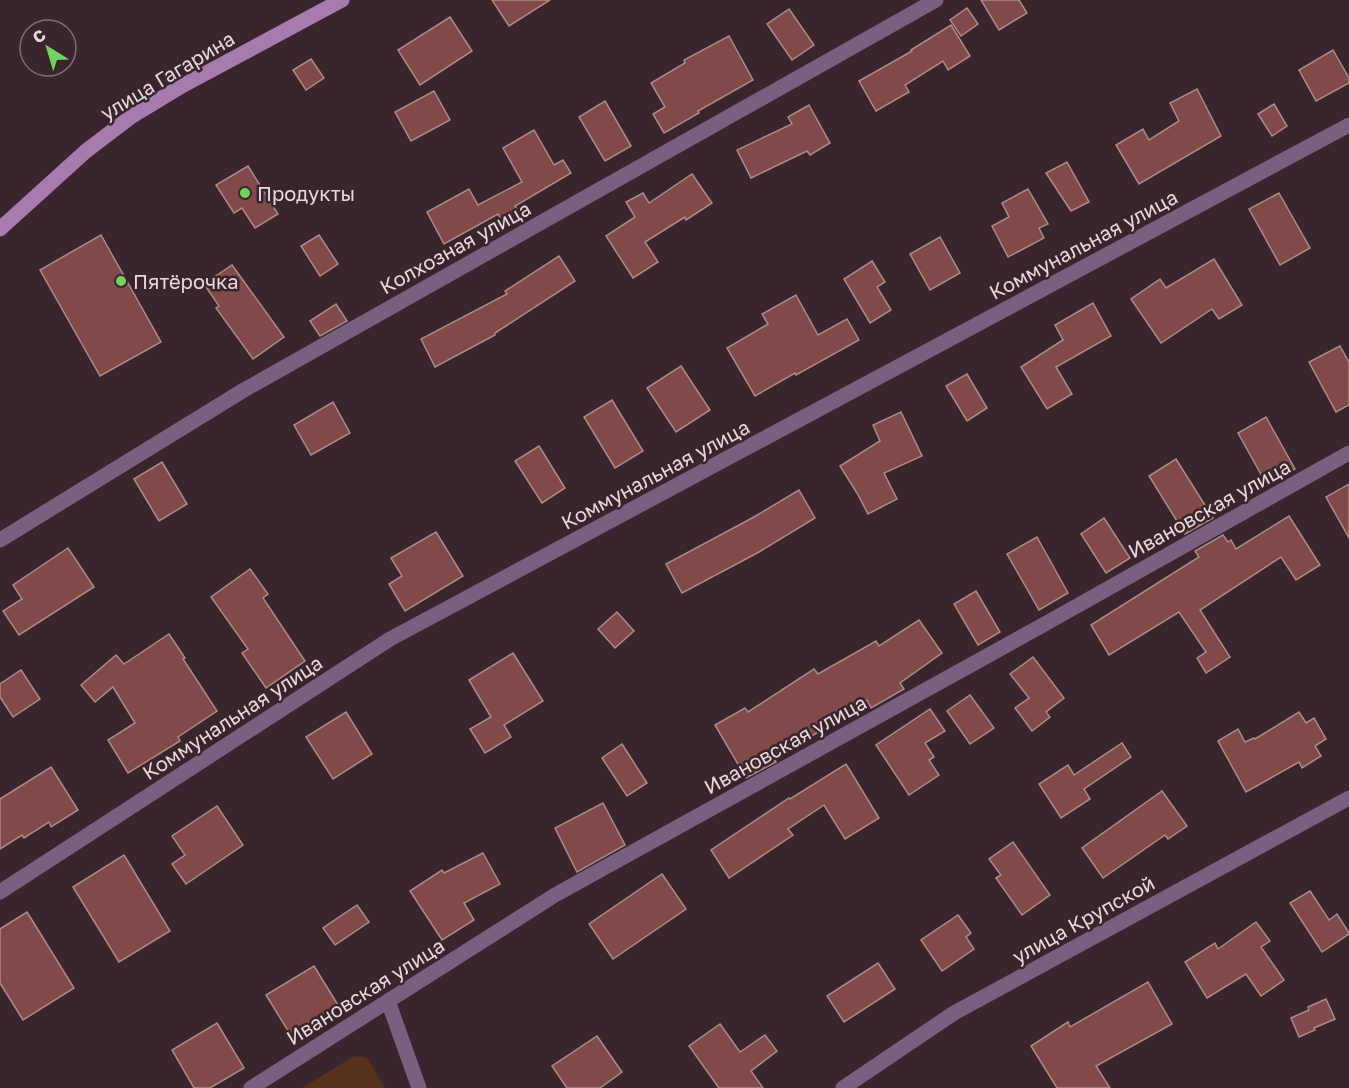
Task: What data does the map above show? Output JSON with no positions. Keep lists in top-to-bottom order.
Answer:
{
  "streets": {
    "main road": ["улица Гагарина"],
    "street": [
      "Коммунальная улица",
      "Колхозная улица",
      "Ивановская улица",
      "улица Крупской"
    ]
  },
  "places": ["Продукты", "Пятёрочка"],
  "north": "top left"
}
